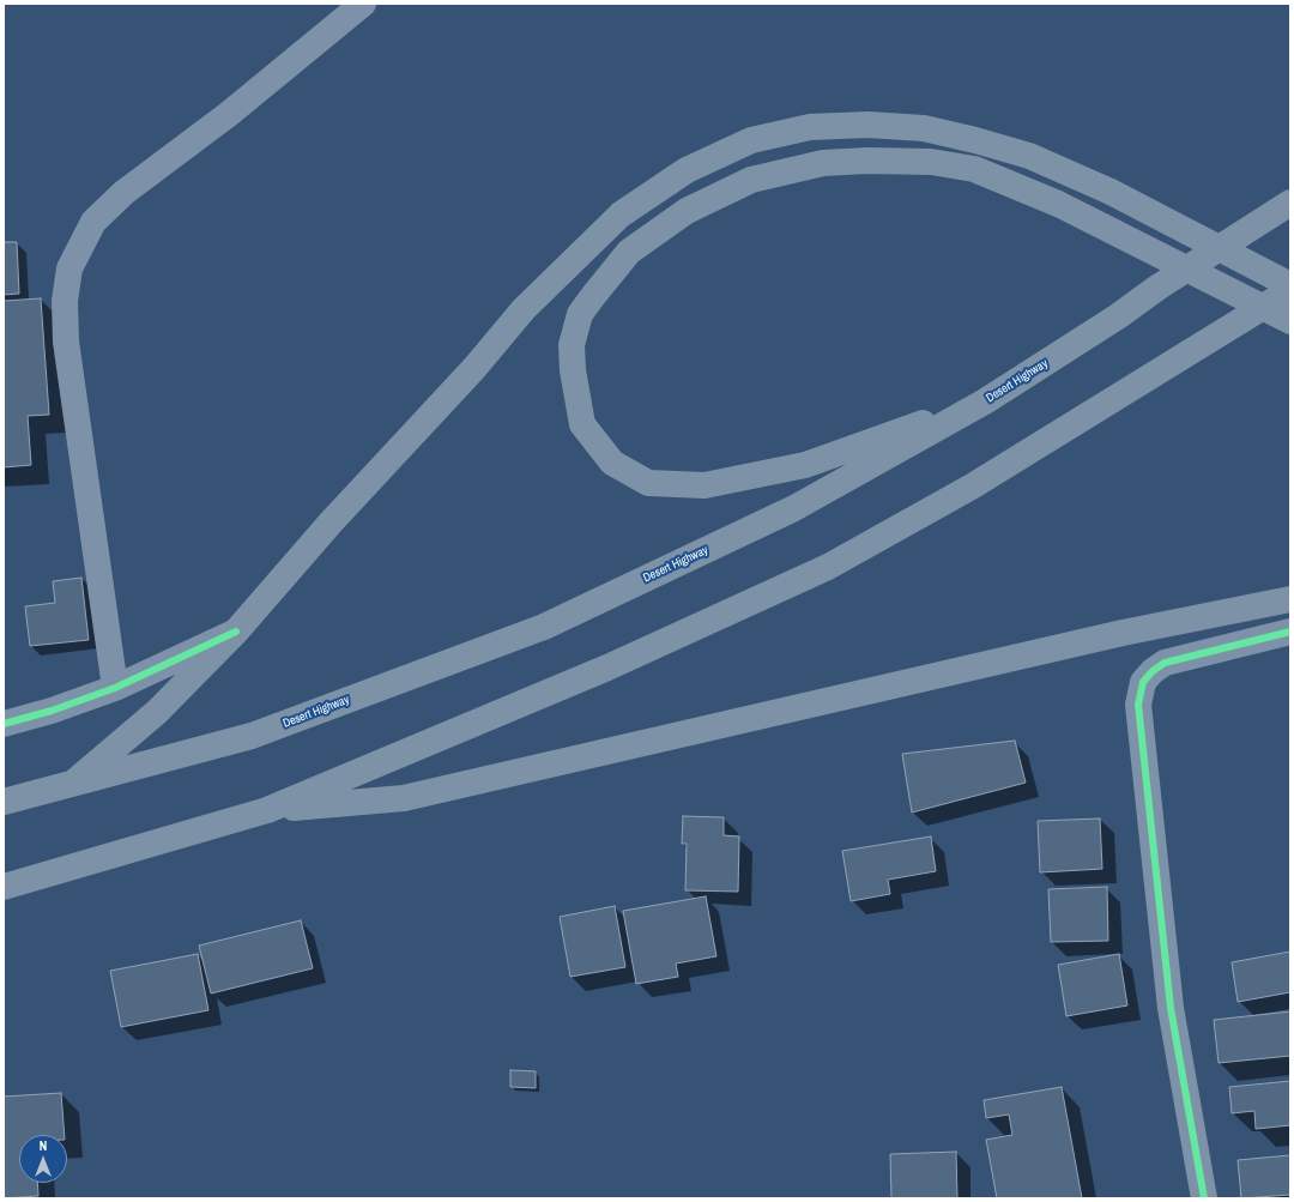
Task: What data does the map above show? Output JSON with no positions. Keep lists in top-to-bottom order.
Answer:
{
  "streets": {
    "highway": ["Desert Highway"]
  },
  "north": "top"
}
